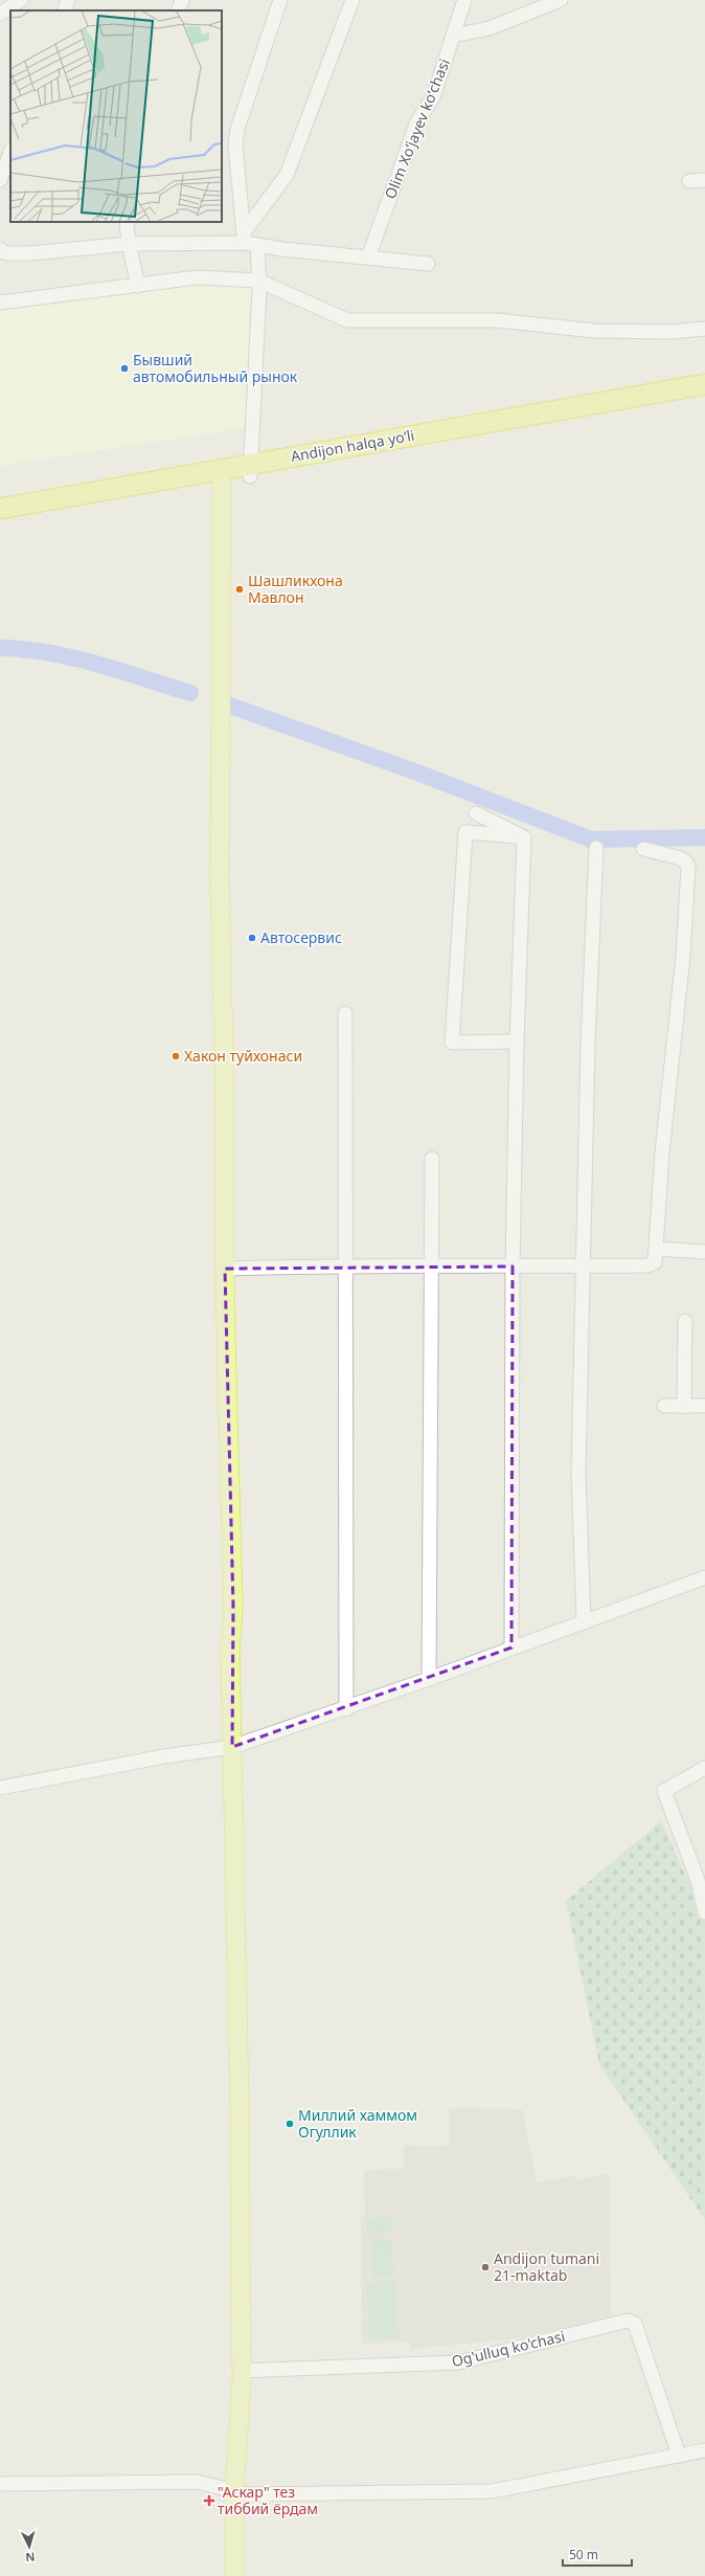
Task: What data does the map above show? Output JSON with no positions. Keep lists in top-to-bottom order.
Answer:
{
  "streets": {
    "highway": ["Andijon halqa yo‘li"],
    "street": ["Olim Xoʻjayev koʻchasi", "Og'ulluq ko'chasi"]
  },
  "places": {
    "other": [
      "Бывший автомобильный рынок",
      "Шашликхона Мавлон",
      "Автосервис",
      "Хакон туйхонаси",
      "Миллий хаммом Огуллик",
      "Andijon tumani 21-maktab"
    ],
    "health": ["\"Аскар\" тез тиббий ёрдам"]
  },
  "scale_bar": "50 m",
  "north": "bottom"
}
